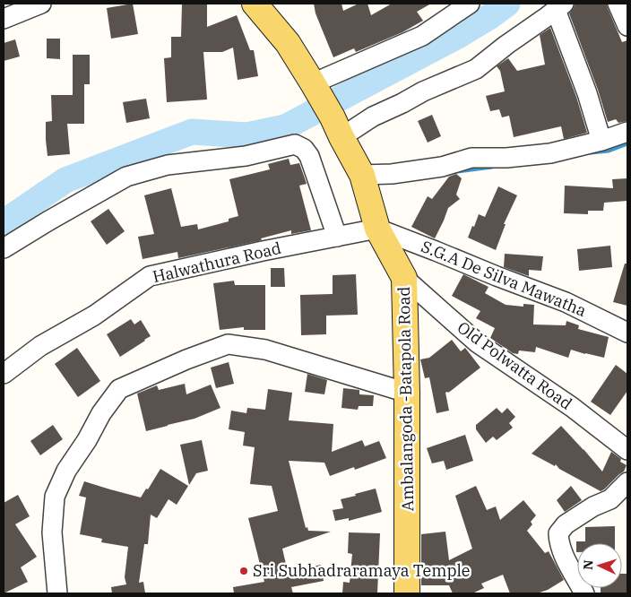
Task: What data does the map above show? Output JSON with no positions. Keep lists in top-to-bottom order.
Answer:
{
  "streets": {
    "main road": ["Ambalangoda -Batapola Road"],
    "street": ["Halwathura Road", "S.G.A De Silva Mawatha", "Old Polwatta Road"]
  },
  "crossings": [
    ["Halwathura Road", "S.G.A De Silva Mawatha"],
    ["Halwathura Road", "Ambalangoda -Batapola Road"],
    ["S.G.A De Silva Mawatha", "Ambalangoda -Batapola Road"],
    ["Old Polwatta Road", "Ambalangoda -Batapola Road"]
  ],
  "places": ["Sri Subhadraramaya Temple"],
  "north": "left"
}
